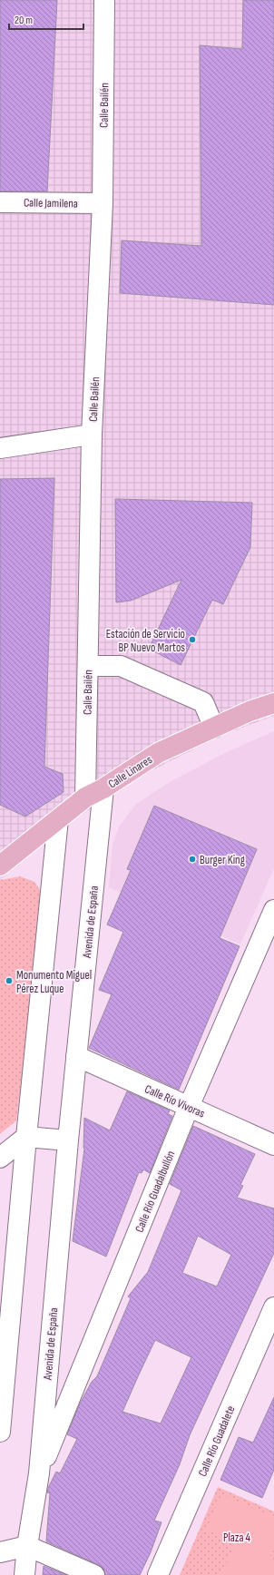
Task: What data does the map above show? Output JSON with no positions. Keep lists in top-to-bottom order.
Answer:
{
  "streets": {
    "main road": ["Calle Linares"],
    "street": [
      "Calle Bailén",
      "Calle Jamilena",
      "Avenida de España",
      "Calle Río Vívoras",
      "Calle Río Guadalbullón",
      "Calle Río Guadalete"
    ]
  },
  "crossings": [
    ["Calle Bailén", "Calle Jamilena"],
    ["Calle Bailén", "Calle Linares"],
    ["Calle Linares", "Avenida de España"],
    ["Avenida de España", "Calle Río Vívoras"],
    ["Avenida de España", "Calle Río Guadalbullón"],
    ["Calle Río Vívoras", "Calle Río Guadalbullón"]
  ],
  "parks": ["Plaza 4"],
  "places": ["Estación de Servicio BP Nuevo Martos", "Burger King", "Monumento Miguel Pérez Luque"],
  "scale_bar": "20 m"
}
